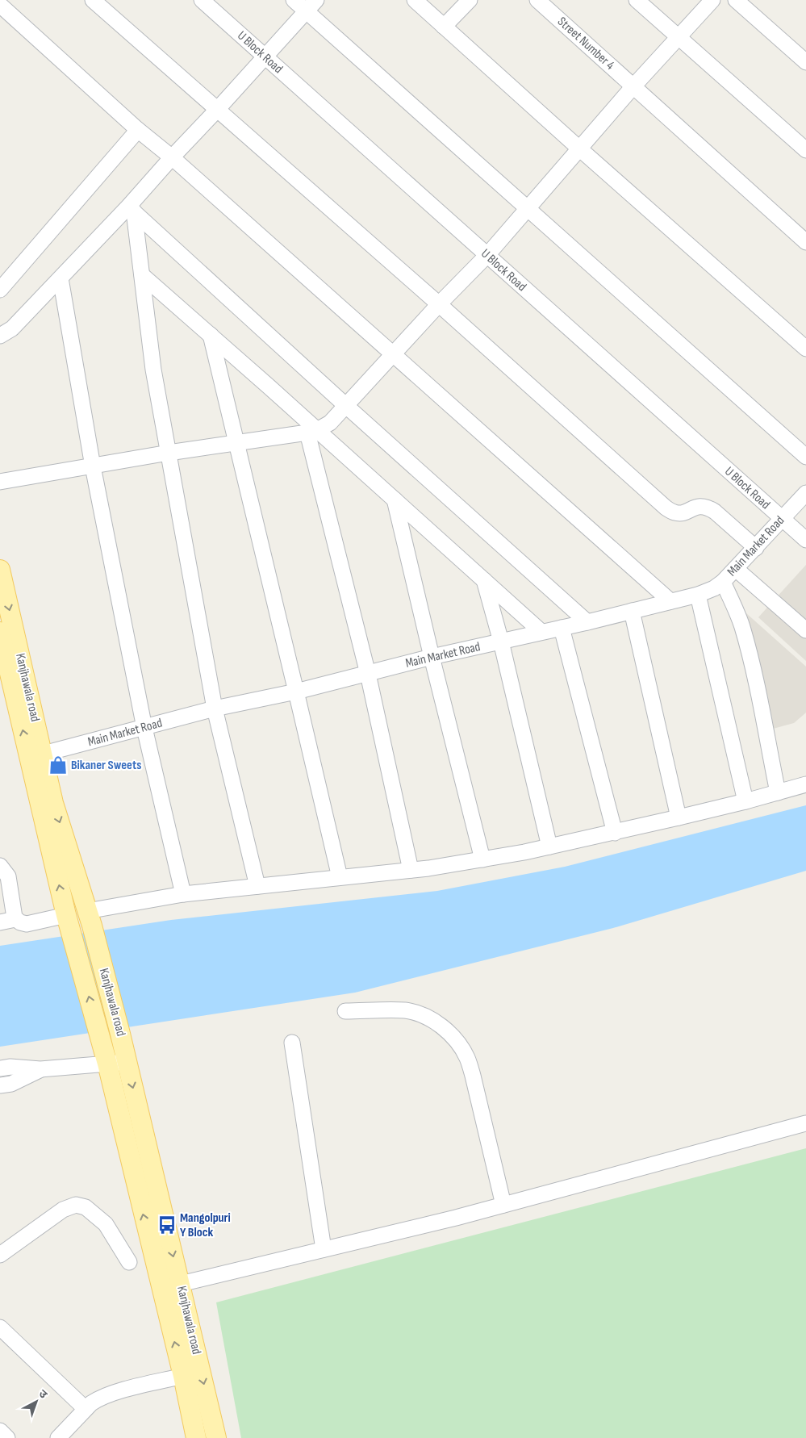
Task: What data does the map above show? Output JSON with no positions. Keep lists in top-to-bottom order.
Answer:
{
  "streets": {
    "main road": ["Kanjhawala road"],
    "street": ["Street Number 4", "U Block Road", "Main Market Road"]
  },
  "crossings": [
    ["U Block Road", "Main Market Road"],
    ["Main Market Road", "Kanjhawala road"]
  ],
  "places": {
    "shop": ["Bikaner Sweets"],
    "bus stop": ["Mangolpuri Y Block"]
  },
  "north": "top right"
}
